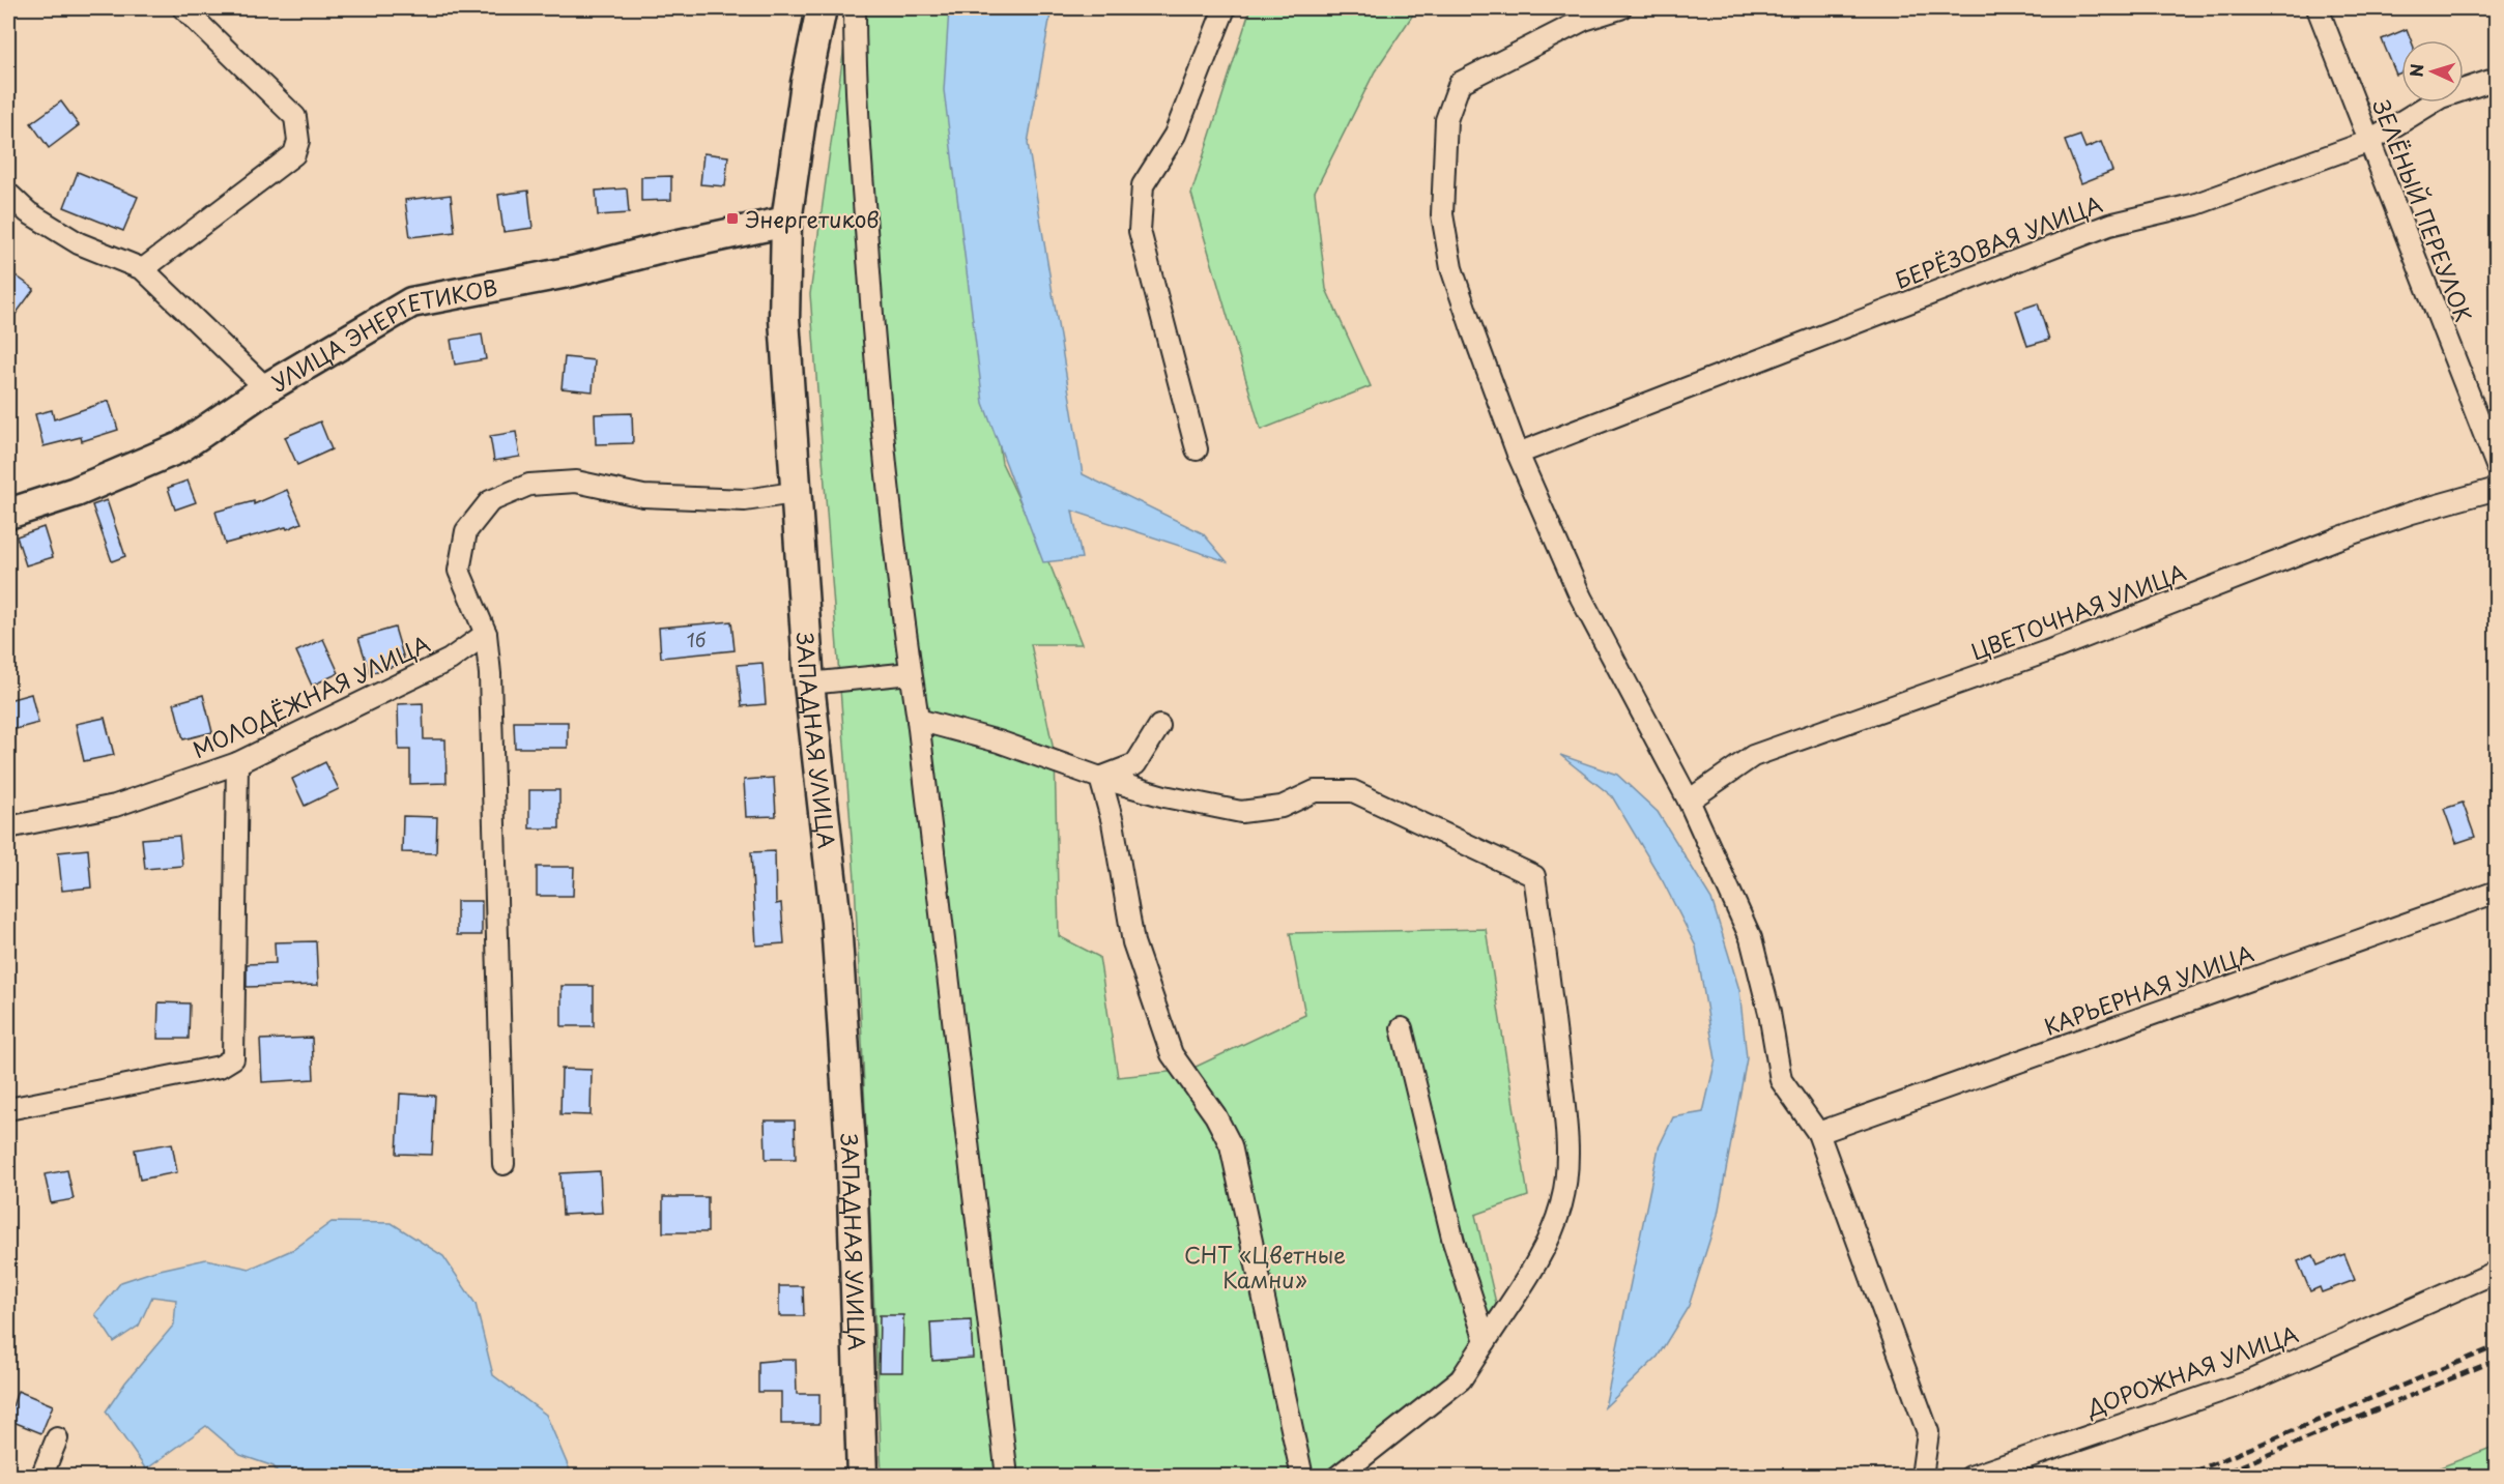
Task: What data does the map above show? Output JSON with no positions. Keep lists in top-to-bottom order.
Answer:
{
  "streets": {
    "main road": ["УЛИЦА ЭНЕРГЕТИКОВ", "ЗАПАДНАЯ УЛИЦА"],
    "street": [
      "ЗЕЛЁНЫЙ ПЕРЕУЛОК",
      "БЕРЁЗОВАЯ УЛИЦА",
      "ЦВЕТОЧНАЯ УЛИЦА",
      "МОЛОДЁЖНАЯ УЛИЦА",
      "КАРЬЕРНАЯ УЛИЦА",
      "ДОРОЖНАЯ УЛИЦА"
    ]
  },
  "crossings": [
    ["ЗЕЛЁНЫЙ ПЕРЕУЛОК", "БЕРЁЗОВАЯ УЛИЦА"],
    ["УЛИЦА ЭНЕРГЕТИКОВ", "ЗАПАДНАЯ УЛИЦА"]
  ],
  "parks": ["СНТ «Цветные Камни»"],
  "places": {
    "transit": ["Энергетиков"]
  },
  "house_numbers": ["1б"],
  "north": "left"
}
